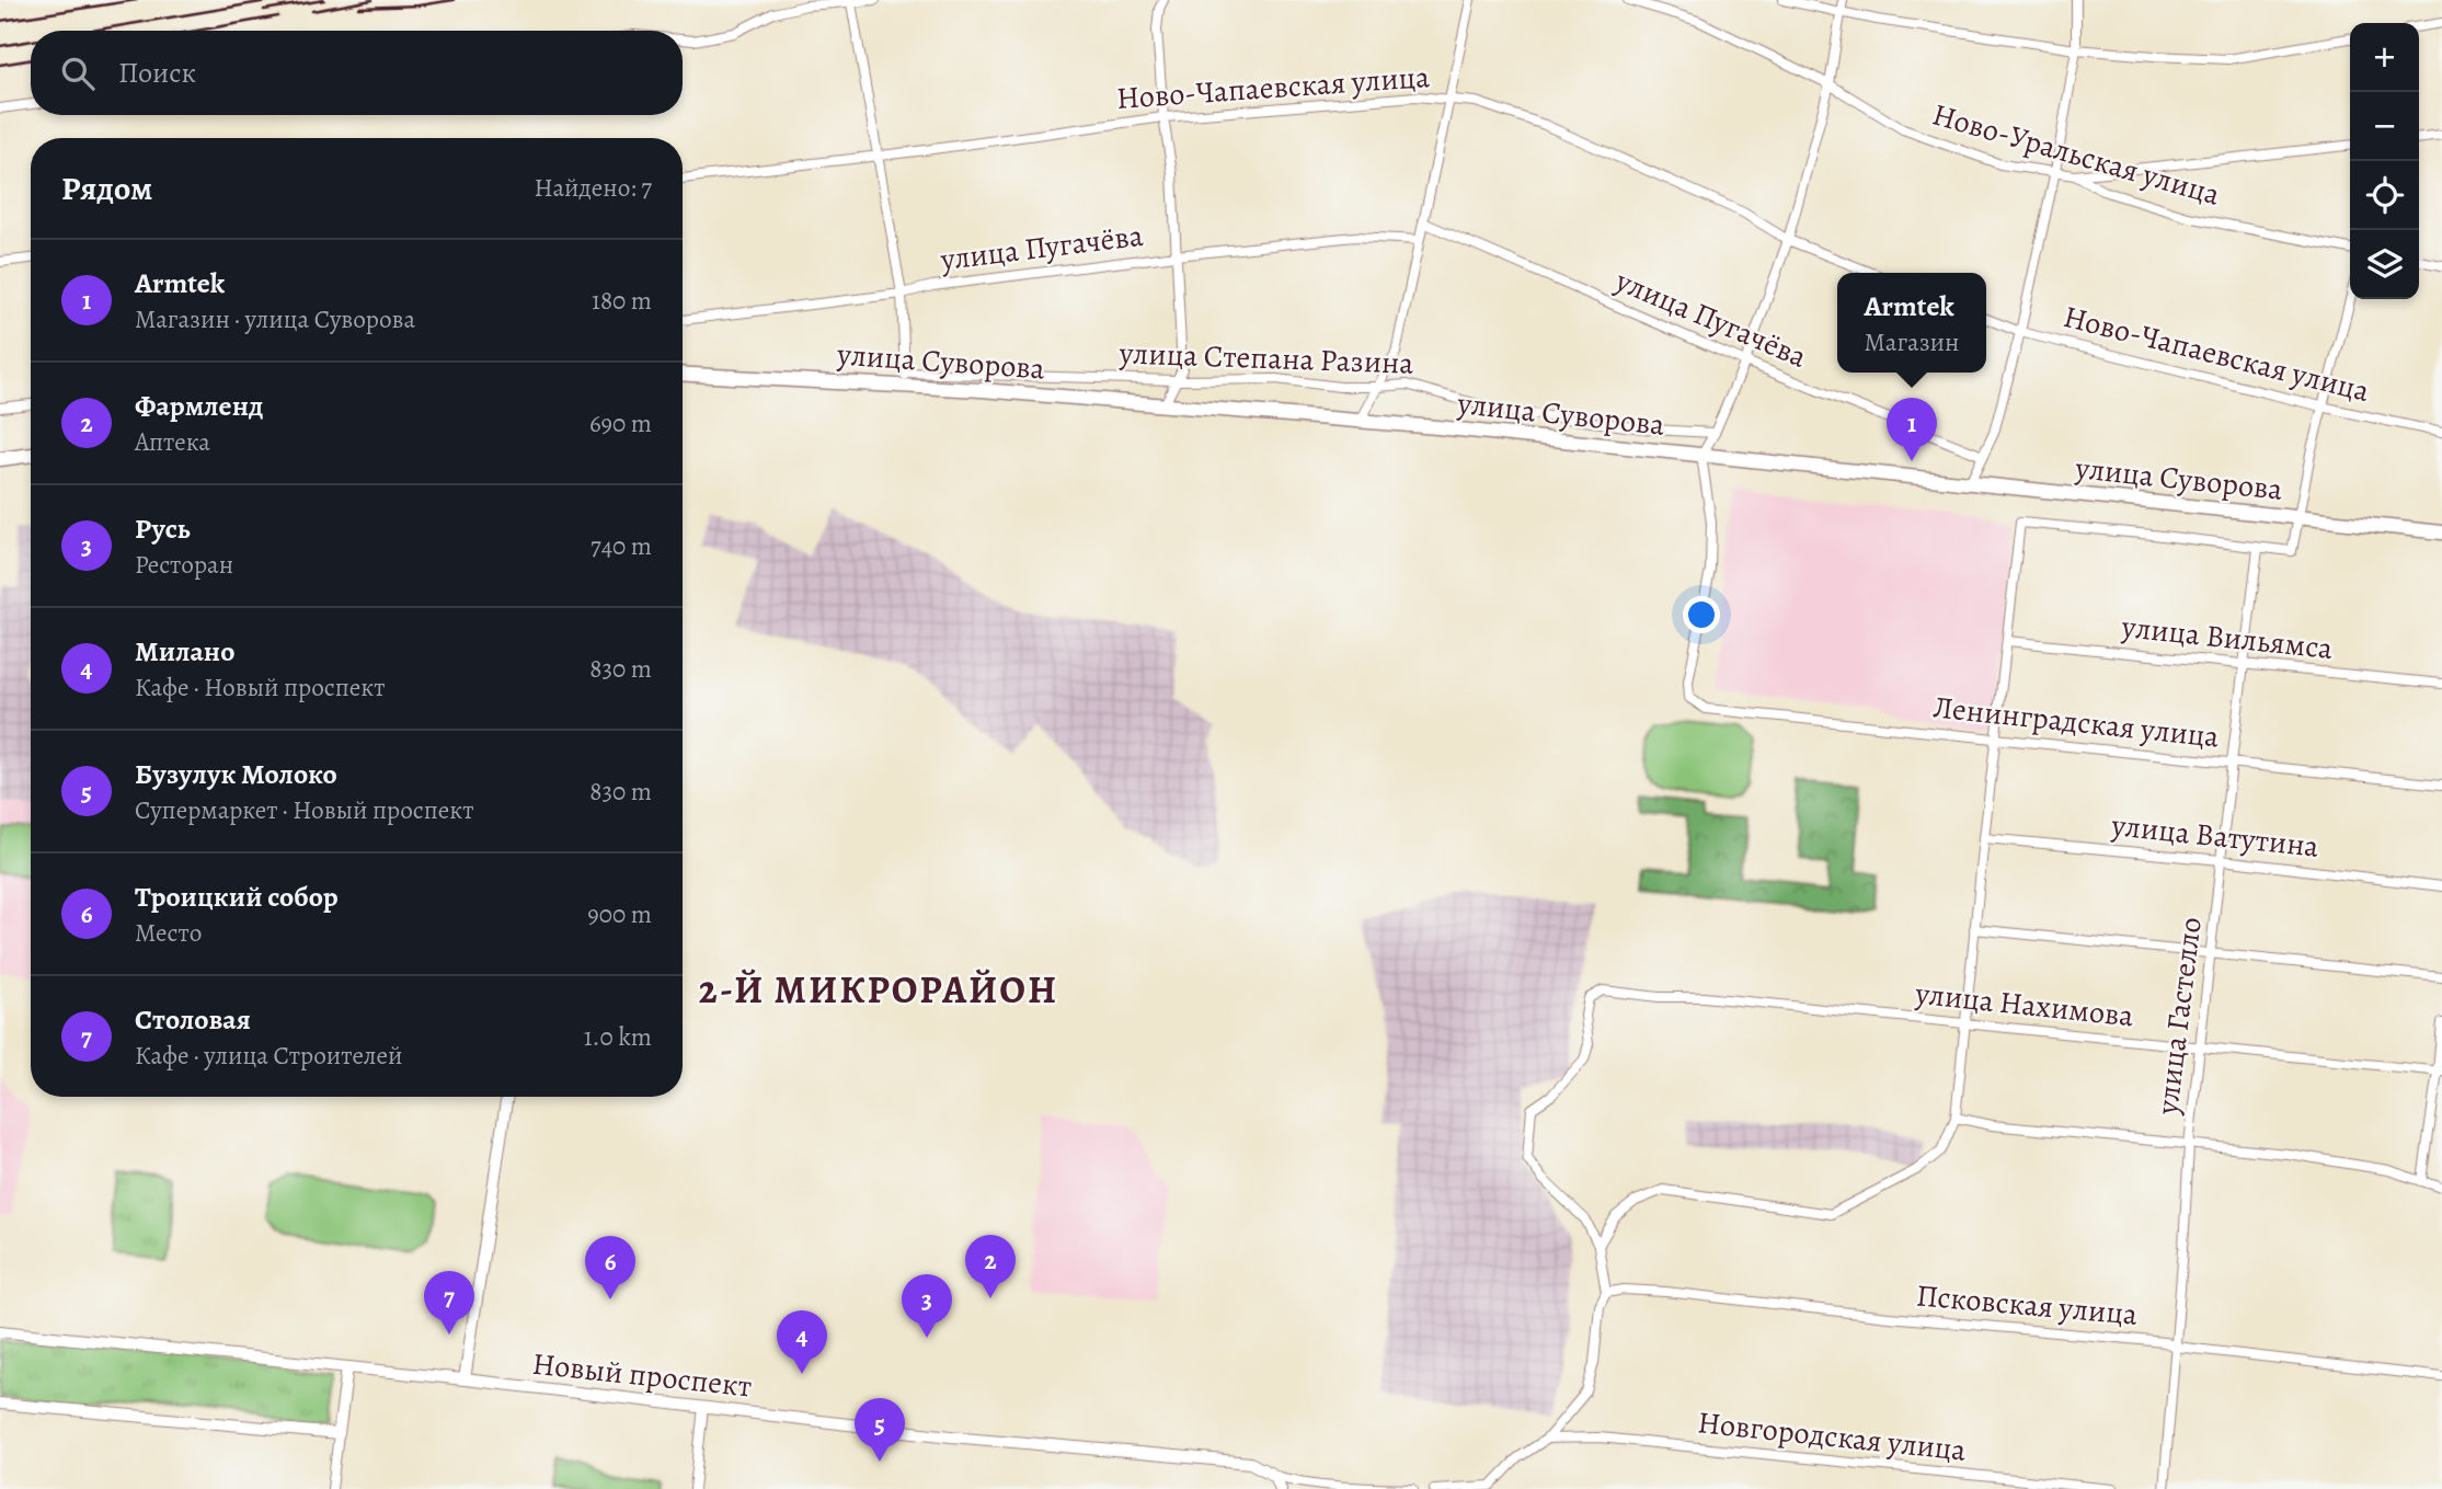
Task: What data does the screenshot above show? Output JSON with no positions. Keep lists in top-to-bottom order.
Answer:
{
  "streets": {
    "main road": ["улица Суворова"],
    "street": [
      "Ново-Чапаевская улица",
      "Ново-Уральская улица",
      "улица Пугачёва",
      "улица Степана Разина",
      "улица Вильямса",
      "Ленинградская улица",
      "улица Ватутина",
      "улица Нахимова",
      "улица Гастелло",
      "Псковская улица",
      "Новый проспект",
      "Новгородская улица"
    ]
  },
  "crossings": [
    ["улица Степана Разина", "улица Суворова"],
    ["улица Суворова", "Ленинградская улица"],
    ["улица Вильямса", "улица Гастелло"],
    ["Ленинградская улица", "улица Гастелло"],
    ["улица Ватутина", "улица Гастелло"],
    ["улица Нахимова", "улица Гастелло"],
    ["улица Гастелло", "Псковская улица"]
  ],
  "districts": ["2-Й МИКРОРАЙОН"],
  "page": {
    "map_buttons": ["+", "−"],
    "search": "Поиск",
    "heading": ["Рядом", "Найдено: 7"],
    "list": [
      {
        "mark": "1",
        "name": "Armtek",
        "note": "Магазин · улица Суворова",
        "value": "180 m"
      },
      {
        "mark": "2",
        "name": "Фармленд",
        "note": "Аптека",
        "value": "690 m"
      },
      {
        "mark": "3",
        "name": "Русь",
        "note": "Ресторан",
        "value": "740 m"
      },
      {
        "mark": "4",
        "name": "Милано",
        "note": "Кафе · Новый проспект",
        "value": "830 m"
      },
      {
        "mark": "5",
        "name": "Бузулук Молоко",
        "note": "Супермаркет · Новый проспект",
        "value": "830 m"
      },
      {
        "mark": "6",
        "name": "Троицкий собор",
        "note": "Место",
        "value": "900 m"
      },
      {
        "mark": "7",
        "name": "Столовая",
        "note": "Кафе · улица Строителей",
        "value": "1.0 km"
      }
    ],
    "popup": ["Armtek", "Магазин"],
    "pins": [
      "1",
      "2",
      "6",
      "7",
      "3",
      "4",
      "5"
    ]
  }
}
